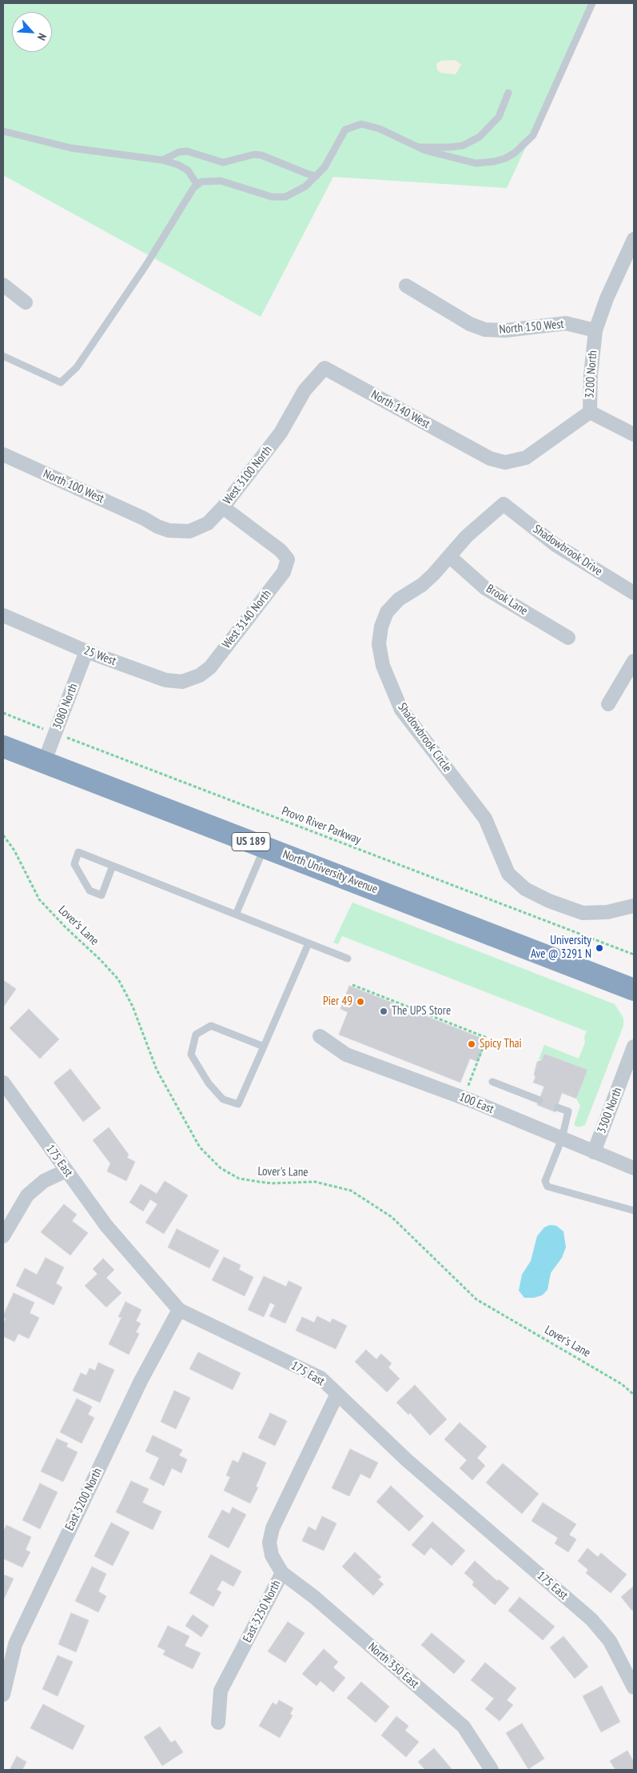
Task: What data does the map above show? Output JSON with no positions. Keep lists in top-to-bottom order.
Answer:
{
  "streets": {
    "highway": ["US 189", "North University Avenue"],
    "street": [
      "North 150 West",
      "3200 North",
      "North 140 West",
      "West 3100 North",
      "North 100 West",
      "Shadowbrook Drive",
      "Brook Lane",
      "West 3140 North",
      "25 West",
      "3080 North",
      "Shadowbrook Circle",
      "100 East",
      "3300 North",
      "175 East",
      "East 3200 North",
      "East 3250 North",
      "North 350 East"
    ],
    "path": ["Provo River Parkway", "Lover's Lane"]
  },
  "crossings": [
    ["North 150 West", "3200 North"],
    ["3200 North", "North 140 West"],
    ["North 140 West", "West 3100 North"],
    ["West 3100 North", "North 100 West"],
    ["West 3100 North", "West 3140 North"],
    ["Shadowbrook Drive", "Shadowbrook Circle"],
    ["Brook Lane", "Shadowbrook Circle"],
    ["West 3140 North", "25 West"],
    ["25 West", "3080 North"],
    ["3080 North", "Provo River Parkway"],
    ["3080 North", "North University Avenue"],
    ["100 East", "3300 North"],
    ["175 East", "East 3200 North"],
    ["175 East", "East 3250 North"],
    ["East 3250 North", "North 350 East"]
  ],
  "places": [
    "University Ave @ 3291 N",
    "Pier 49",
    "The UPS Store",
    "Spicy Thai"
  ],
  "north": "bottom right"
}
